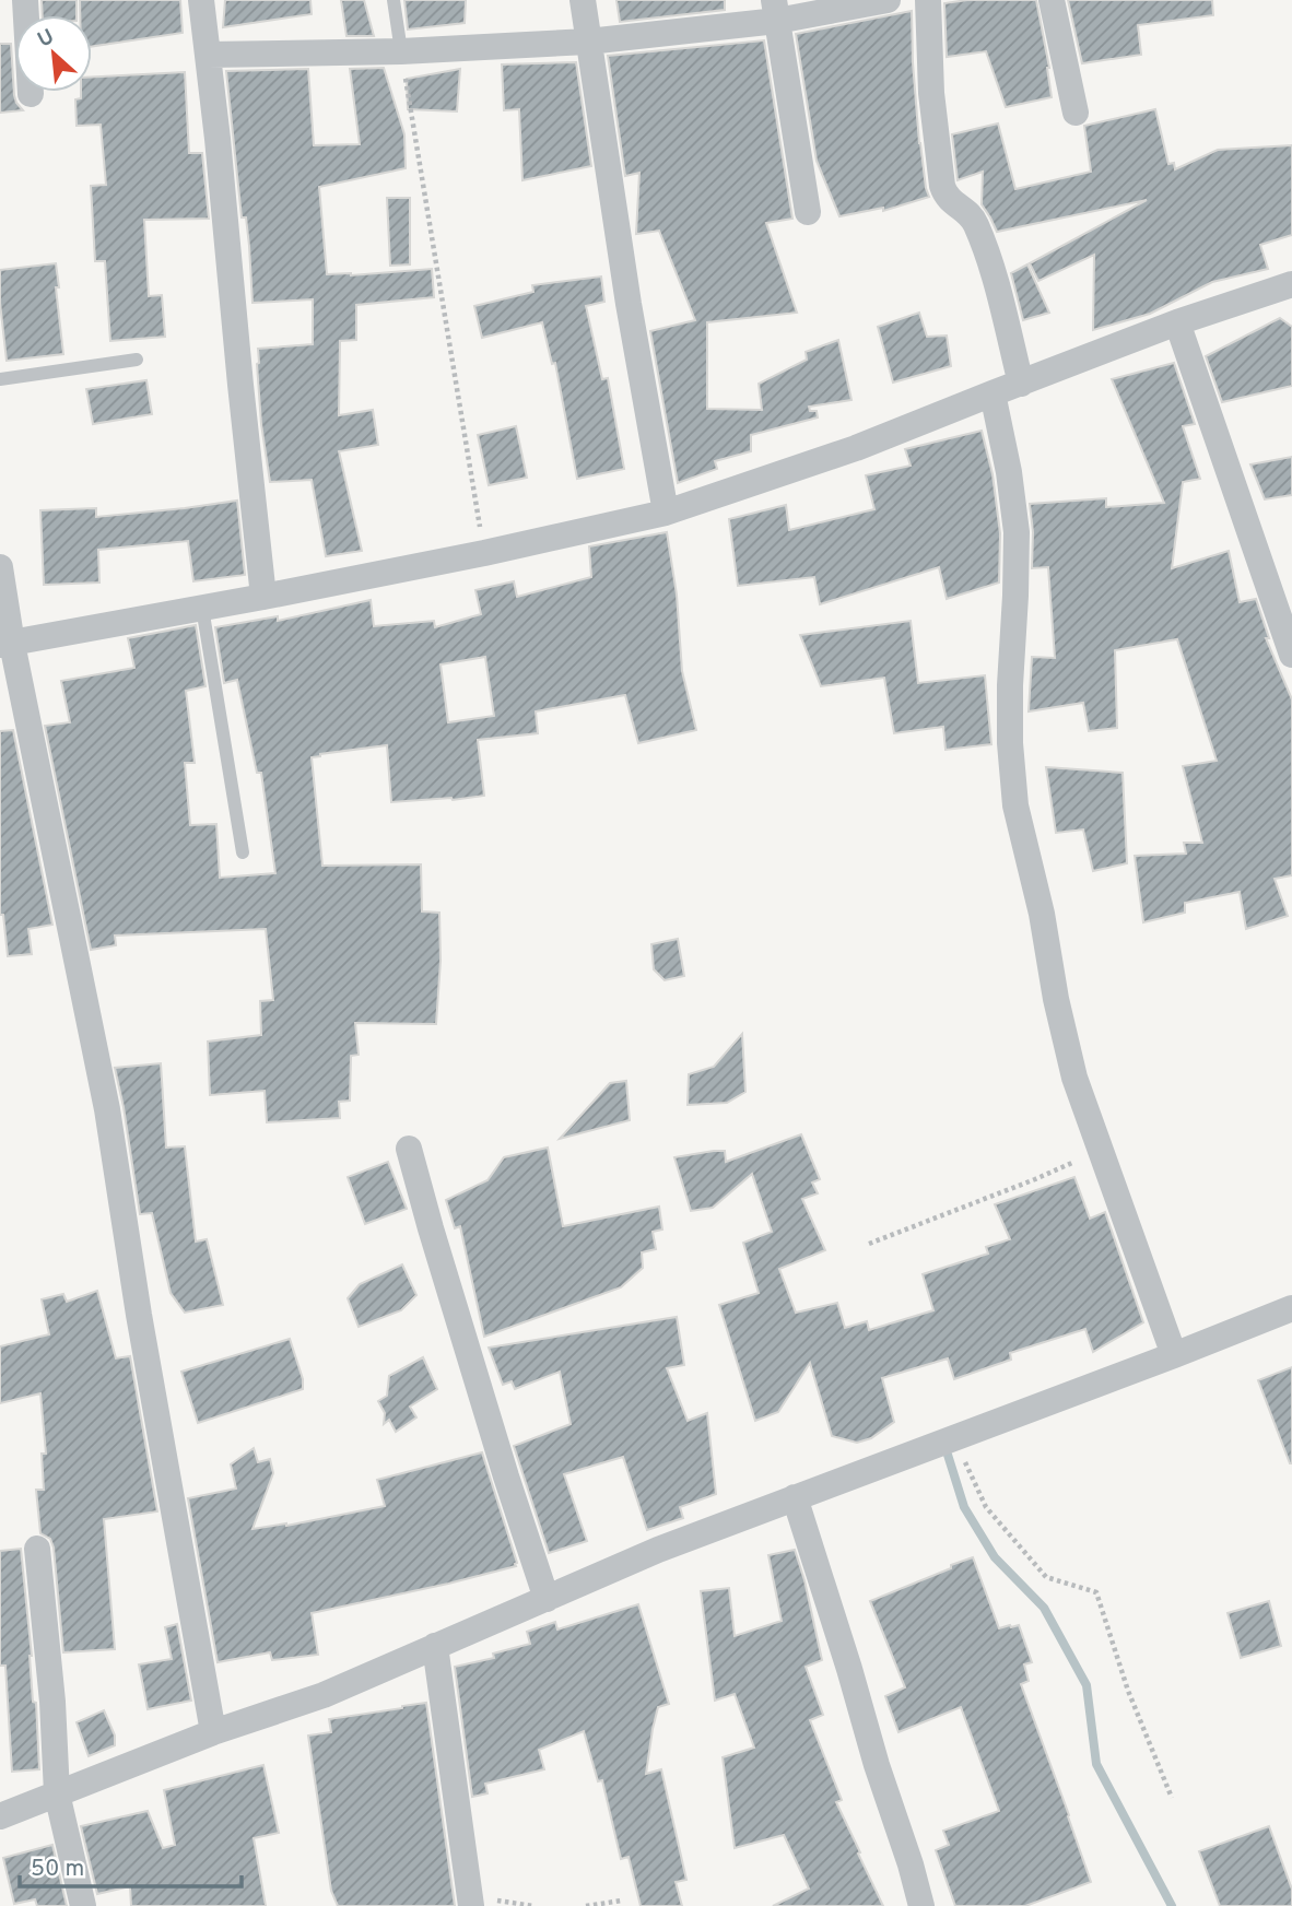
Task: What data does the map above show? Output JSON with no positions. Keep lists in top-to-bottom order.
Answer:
{
  "scale_bar": "50 m",
  "north": "top left"
}
